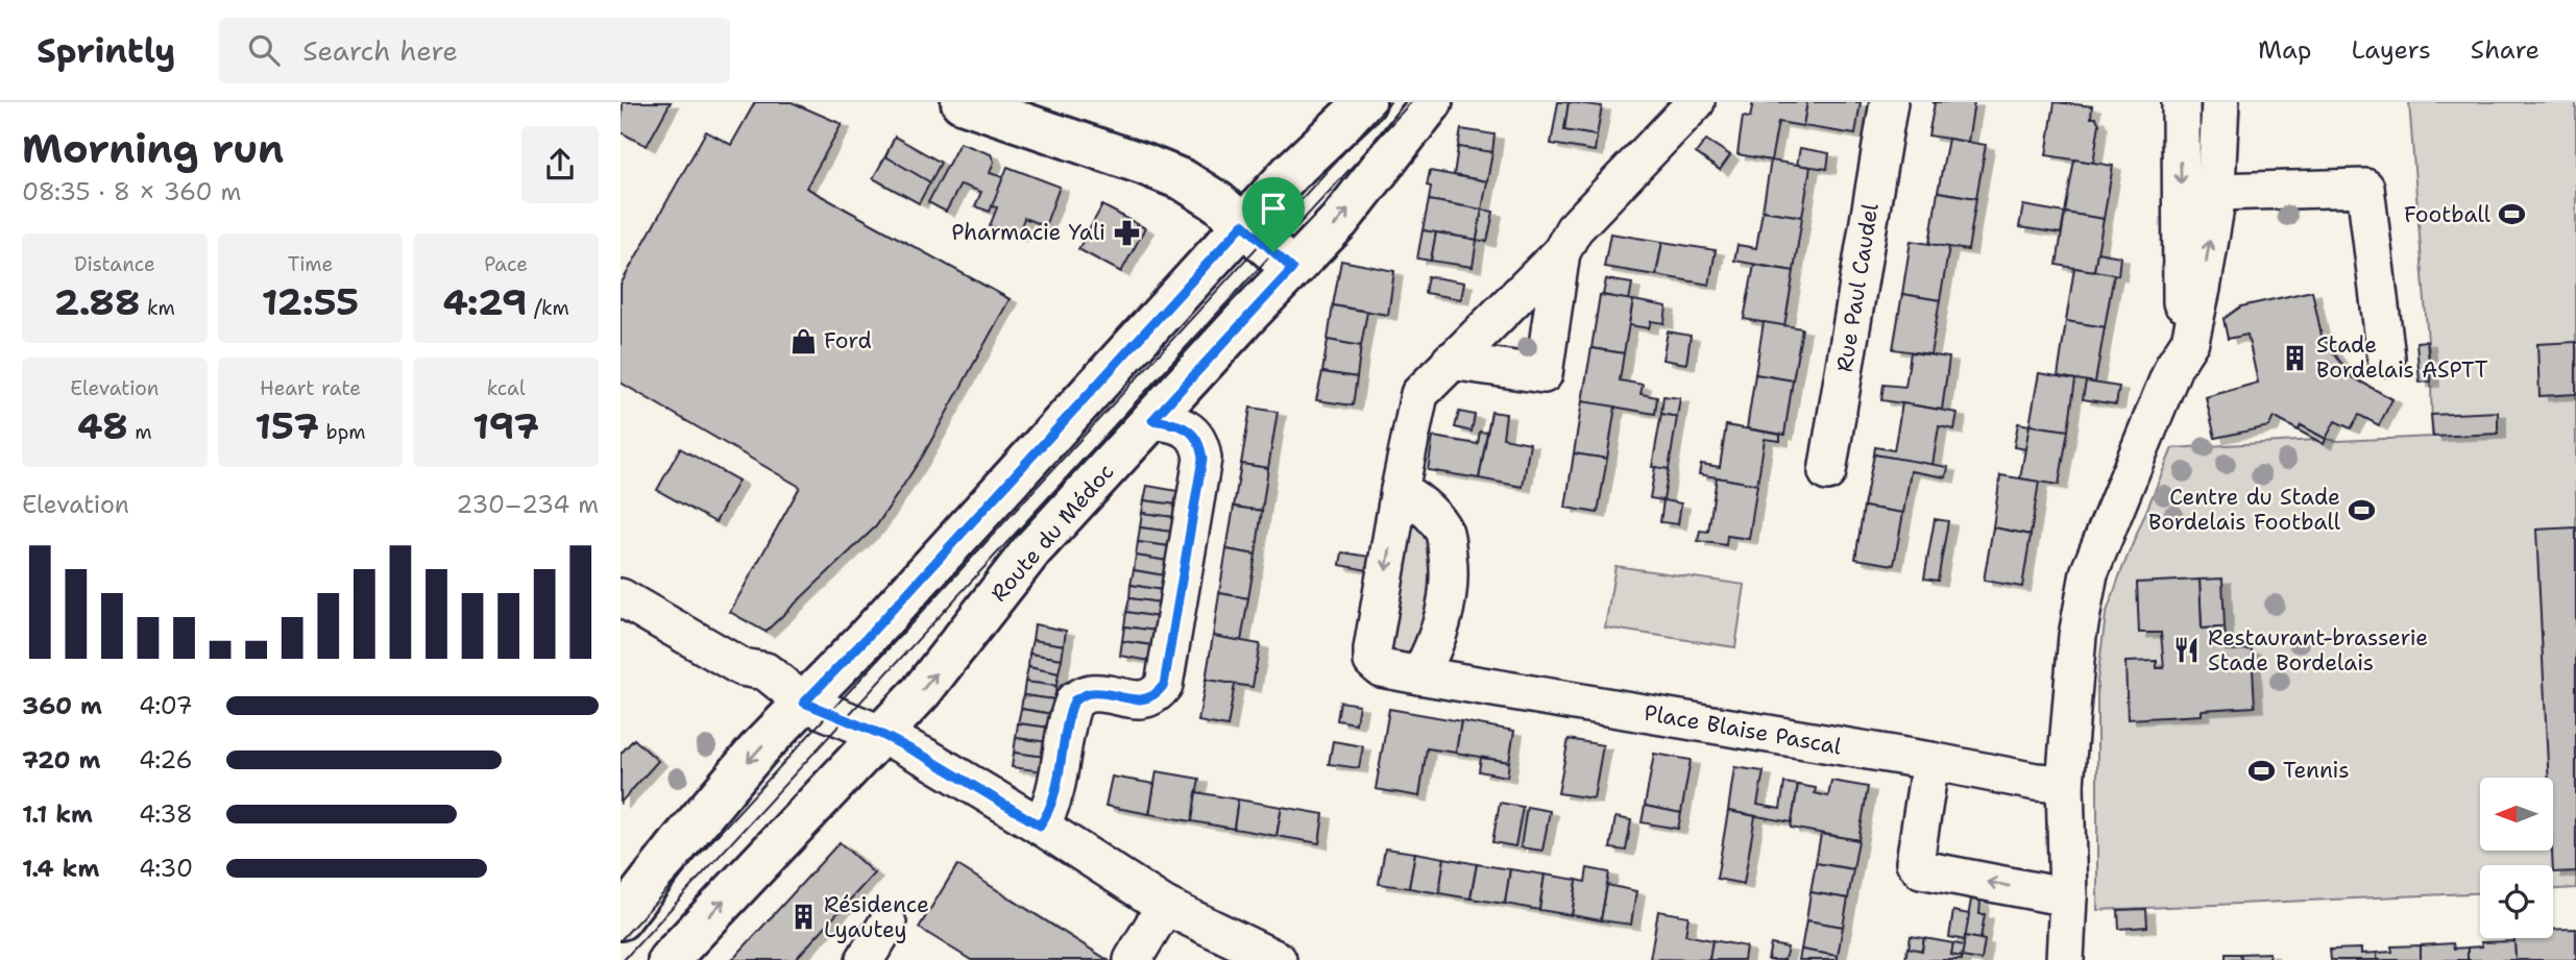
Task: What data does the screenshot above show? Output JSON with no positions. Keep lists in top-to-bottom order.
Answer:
{
  "streets": {
    "main road": ["Route du Médoc"],
    "street": ["Rue Paul Caudel", "Place Blaise Pascal"]
  },
  "places": {
    "sports": ["Football", "Centre du Stade Bordelais Football", "Tennis"],
    "pharmacy": ["Pharmacie Yali"],
    "shop": ["Ford"],
    "building": ["Stade Bordelais ASPTT", "Résidence Lyautey"],
    "restaurant": ["Restaurant-brasserie Stade Bordelais"]
  },
  "north": "left",
  "page": {
    "header": "Sprintly",
    "search": "Search here",
    "nav": ["Map", "Layers", "Share"],
    "heading": ["Morning run", "08:35 · 8 × 360 m"],
    "stats": [
      ["Distance", "2.88 km"],
      ["Time", "12:55"],
      ["Pace", "4:29 /km"],
      ["Elevation", "48 m"],
      ["Heart rate", "157 bpm"],
      ["kcal", "197"]
    ],
    "chart": ["Elevation", "230–234 m"],
    "list": [
      {
        "name": "360 m",
        "note": "4:07"
      },
      {
        "name": "720 m",
        "note": "4:26"
      },
      {
        "name": "1.1 km",
        "note": "4:38"
      },
      {
        "name": "1.4 km",
        "note": "4:30"
      }
    ]
  }
}
